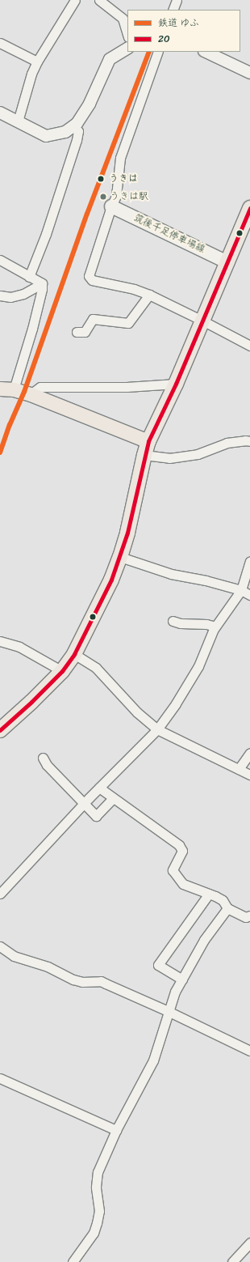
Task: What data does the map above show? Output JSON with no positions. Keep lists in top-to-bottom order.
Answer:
{
  "streets": {
    "main road": ["筑後千足停車場線"]
  },
  "places": ["うきは", "うきは駅"],
  "lines": ["rail line ゆふ", "transit line 20"],
  "legend": ["鉄道 ゆふ", "20"]
}
